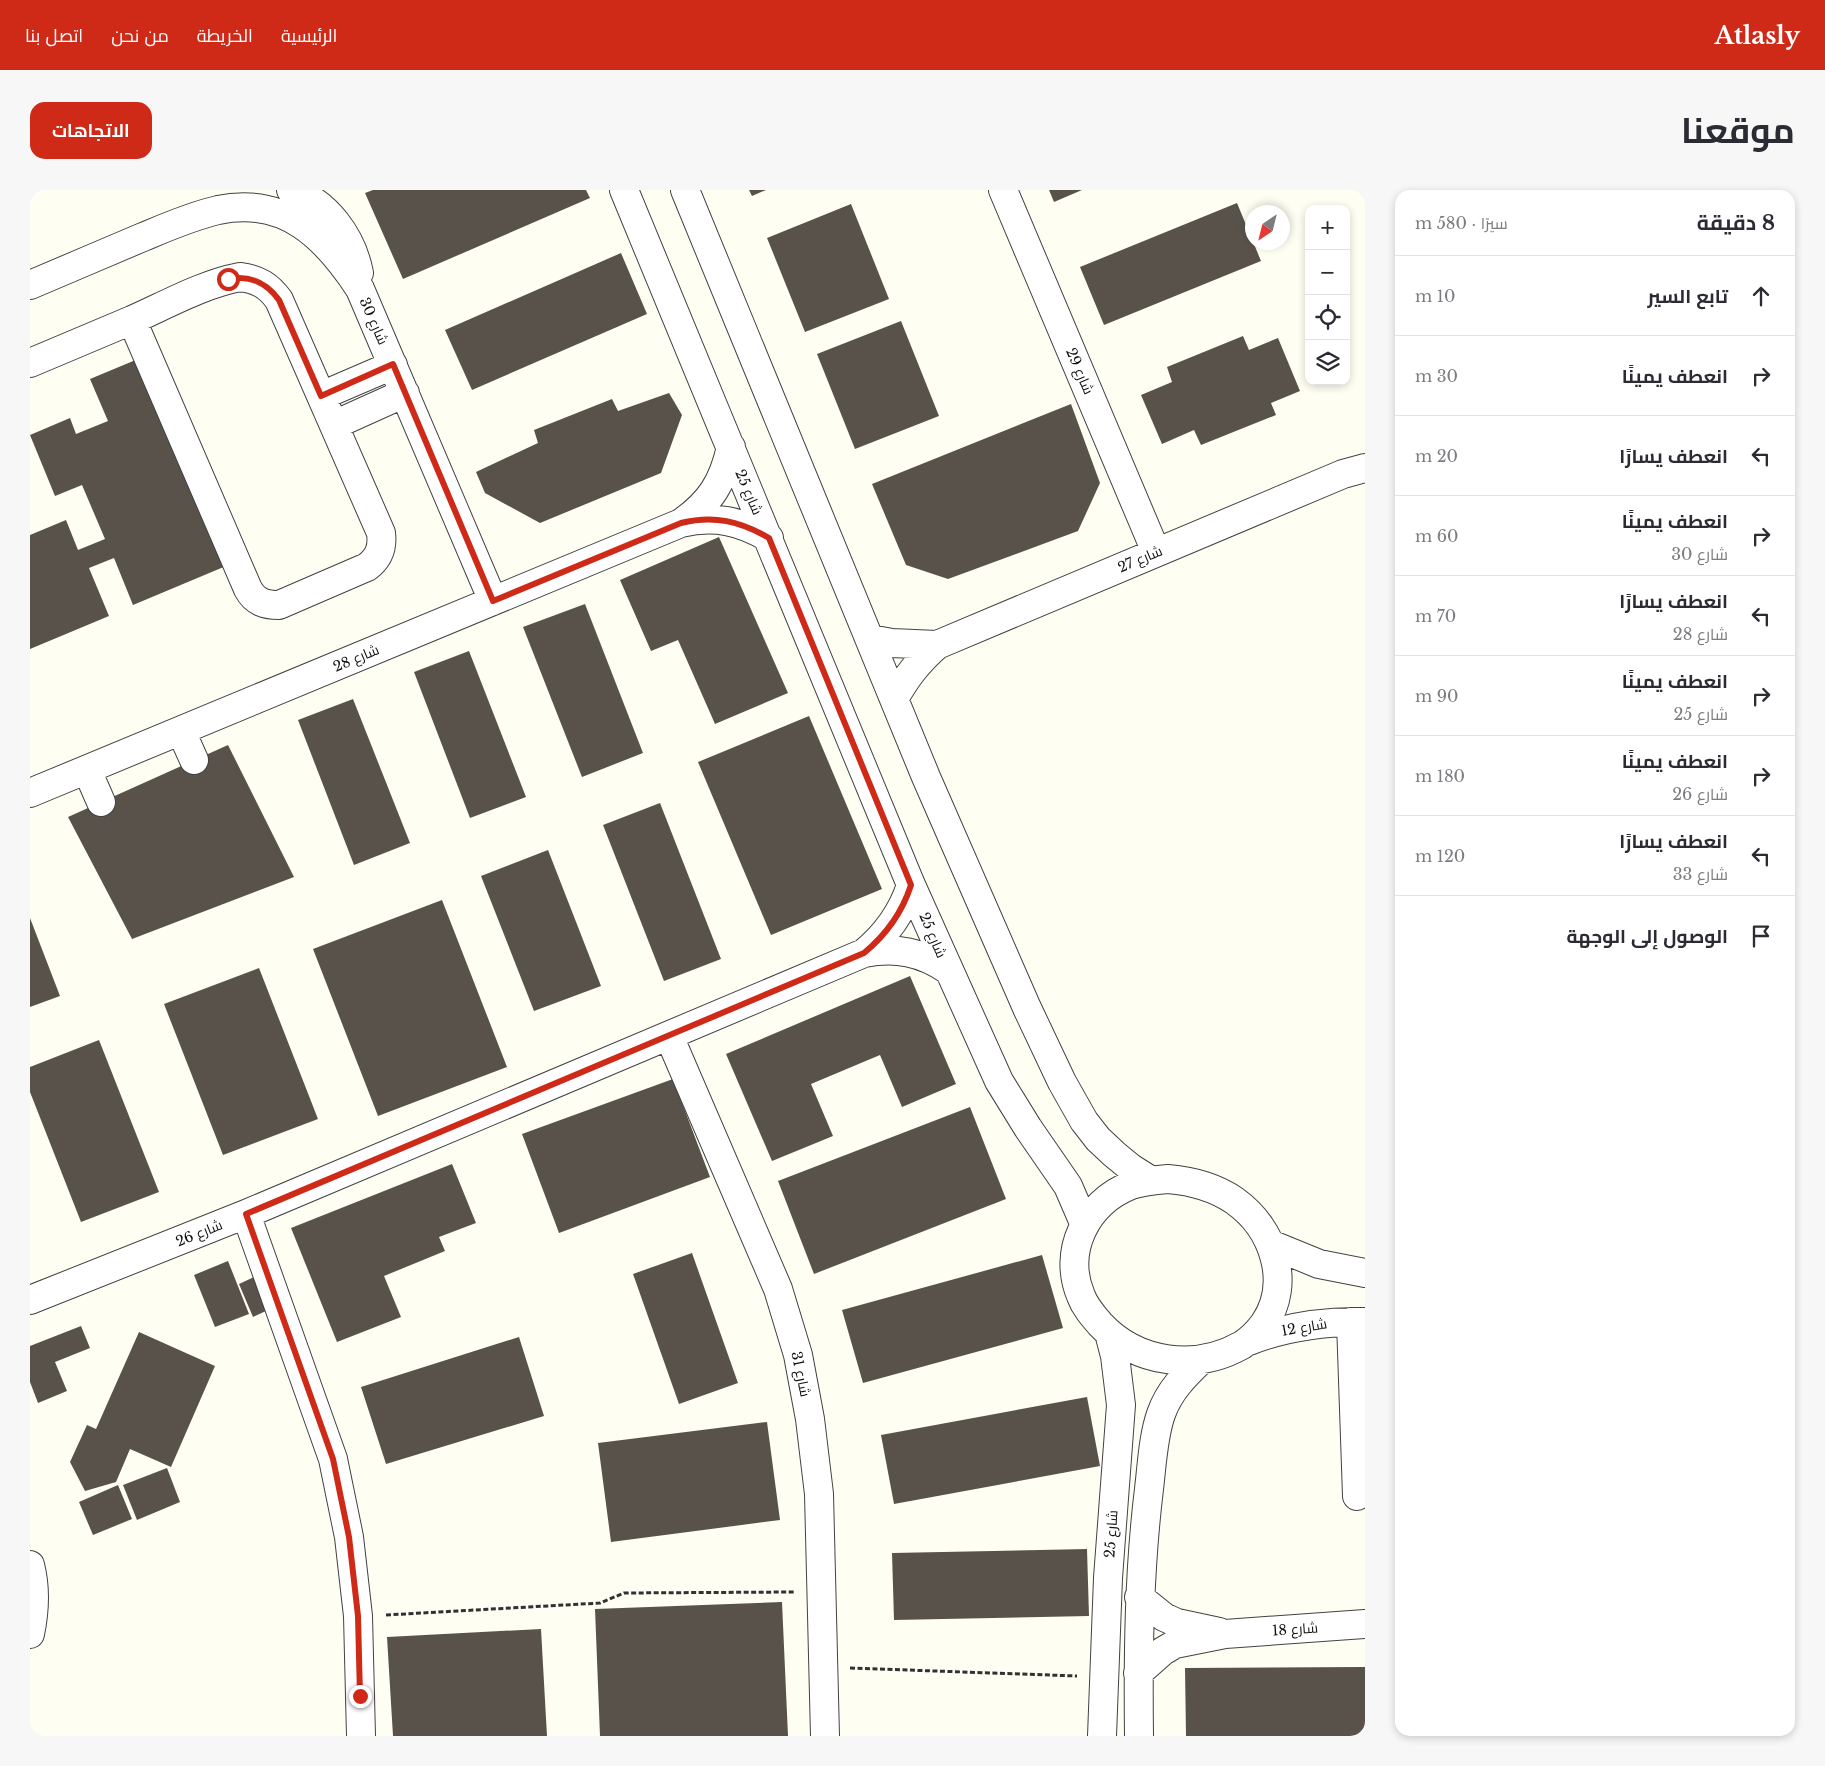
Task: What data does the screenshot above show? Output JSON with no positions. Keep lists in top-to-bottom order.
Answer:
{
  "streets": {
    "street": [
      "شارع 30",
      "شارع 29",
      "شارع 25",
      "شارع 27",
      "شارع 28",
      "شارع 26",
      "شارع 12",
      "شارع 31",
      "شارع 18"
    ]
  },
  "crossings": [
    ["شارع 30", "شارع 28"],
    ["شارع 29", "شارع 27"],
    ["شارع 25", "شارع 28"],
    ["شارع 25", "شارع 26"],
    ["شارع 26", "شارع 31"]
  ],
  "north": "bottom left",
  "page": {
    "header": "Atlasly",
    "nav": [
      "الرئيسية",
      "الخريطة",
      "من نحن",
      "اتصل بنا"
    ],
    "title": "موقعنا",
    "buttons": "الاتجاهات",
    "heading": ["8 دقيقة", "سيرًا · 580 m"],
    "map_buttons": ["+", "−"],
    "list": [
      ["تابع السير", "10 m"],
      ["انعطف يمينًا", "30 m"],
      ["انعطف يسارًا", "20 m"],
      ["انعطف يمينًا", "شارع 30", "60 m"],
      ["انعطف يسارًا", "شارع 28", "70 m"],
      ["انعطف يمينًا", "شارع 25", "90 m"],
      ["انعطف يمينًا", "شارع 26", "180 m"],
      ["انعطف يسارًا", "شارع 33", "120 m"],
      "الوصول إلى الوجهة"
    ]
  }
}
